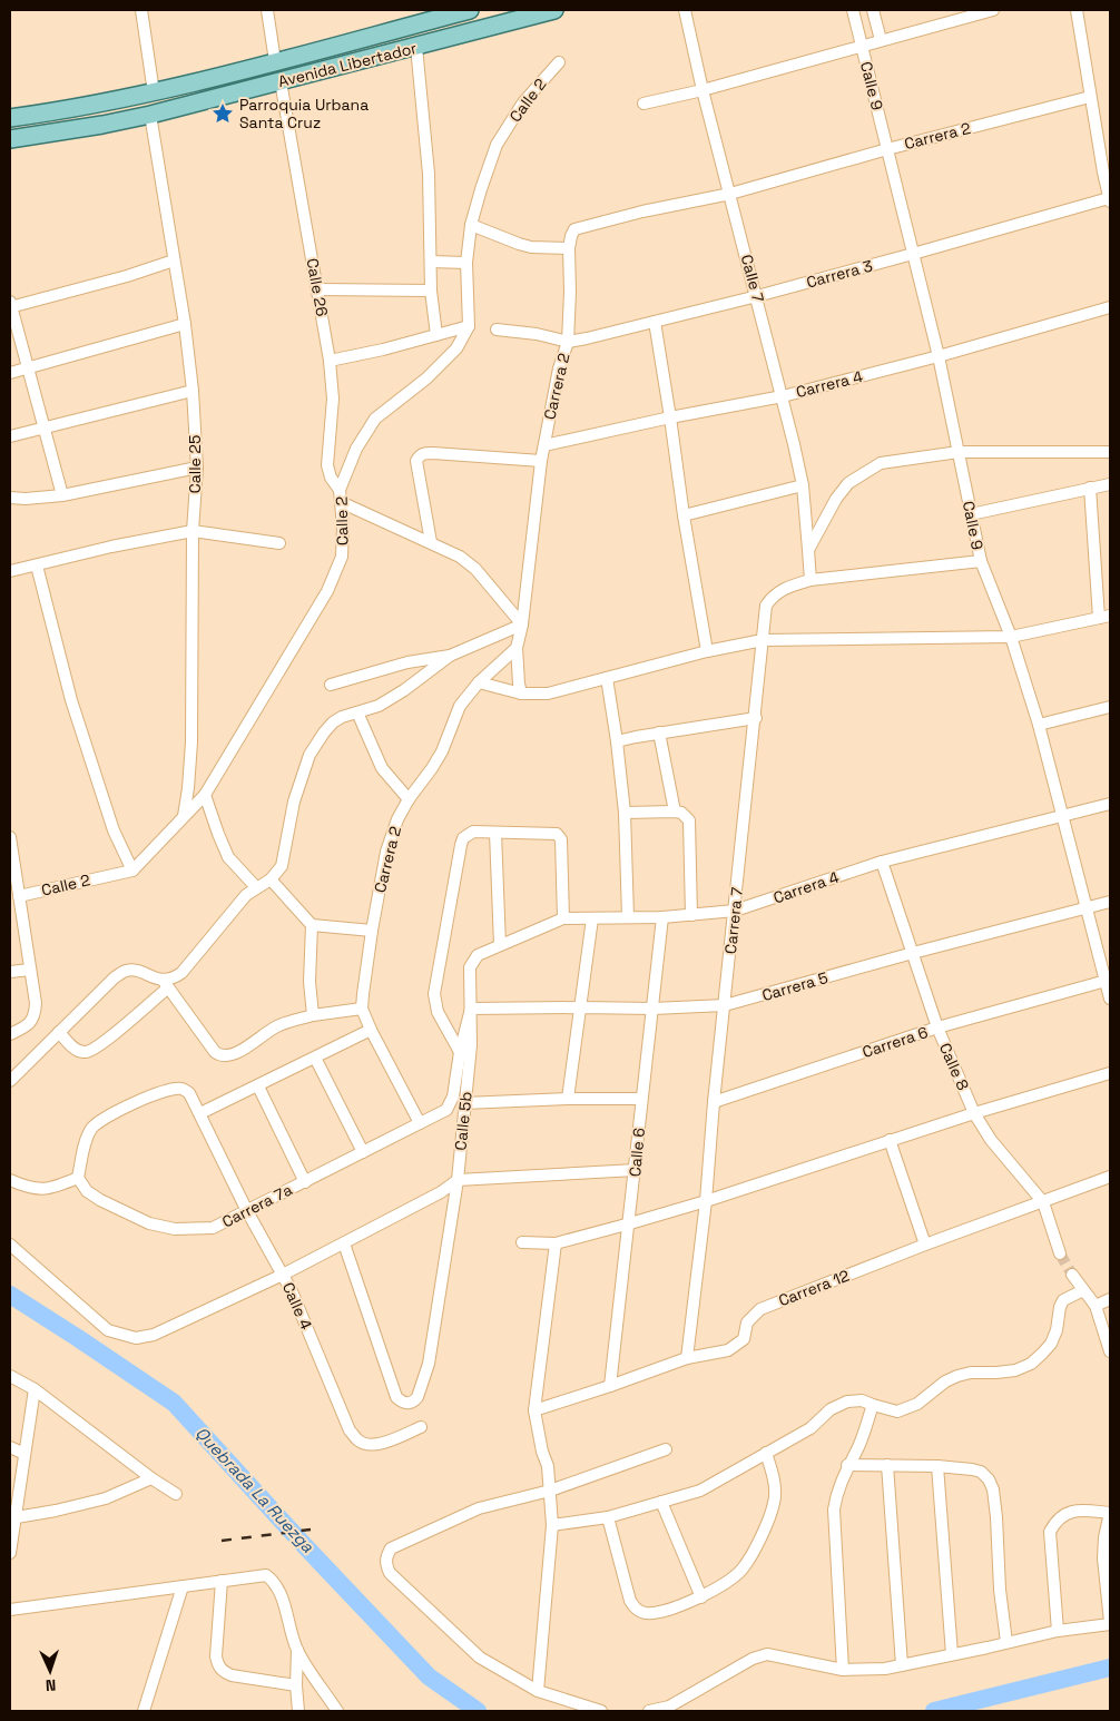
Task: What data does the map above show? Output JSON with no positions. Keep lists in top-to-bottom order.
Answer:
{
  "streets": {
    "main road": ["Avenida Libertador"],
    "street": [
      "Calle 9",
      "Calle 2",
      "Carrera 2",
      "Carrera 3",
      "Calle 7",
      "Calle 26",
      "Carrera 4",
      "Calle 25",
      "Carrera 7",
      "Carrera 5",
      "Carrera 6",
      "Calle 8",
      "Calle 5b",
      "Calle 6",
      "Carrera 7a",
      "Carrera 12",
      "Calle 4"
    ]
  },
  "crossings": [
    ["Avenida Libertador", "Calle 26"],
    ["Avenida Libertador", "Calle 25"],
    ["Calle 9", "Carrera 2"],
    ["Calle 9", "Carrera 3"],
    ["Calle 9", "Carrera 4"],
    ["Calle 9", "Carrera 7"],
    ["Calle 9", "Carrera 5"],
    ["Calle 9", "Carrera 6"],
    ["Calle 2", "Calle 26"],
    ["Calle 2", "Calle 25"],
    ["Carrera 2", "Carrera 3"],
    ["Carrera 2", "Calle 7"],
    ["Carrera 2", "Carrera 4"],
    ["Carrera 2", "Carrera 7a"],
    ["Carrera 3", "Calle 7"],
    ["Calle 7", "Carrera 4"],
    ["Carrera 4", "Carrera 7"],
    ["Carrera 4", "Calle 8"],
    ["Carrera 4", "Calle 5b"],
    ["Carrera 4", "Calle 6"],
    ["Carrera 7", "Carrera 5"],
    ["Carrera 7", "Carrera 6"],
    ["Carrera 7", "Carrera 12"],
    ["Carrera 5", "Calle 8"],
    ["Carrera 5", "Calle 5b"],
    ["Carrera 5", "Calle 6"],
    ["Carrera 5", "Carrera 7a"],
    ["Carrera 6", "Calle 8"],
    ["Calle 8", "Carrera 12"],
    ["Calle 5b", "Carrera 7a"],
    ["Calle 6", "Carrera 12"],
    ["Carrera 7a", "Calle 4"]
  ],
  "water": ["Quebrada La Ruezga"],
  "places": {
    "place": ["Parroquia Urbana Santa Cruz"]
  },
  "north": "bottom"
}
